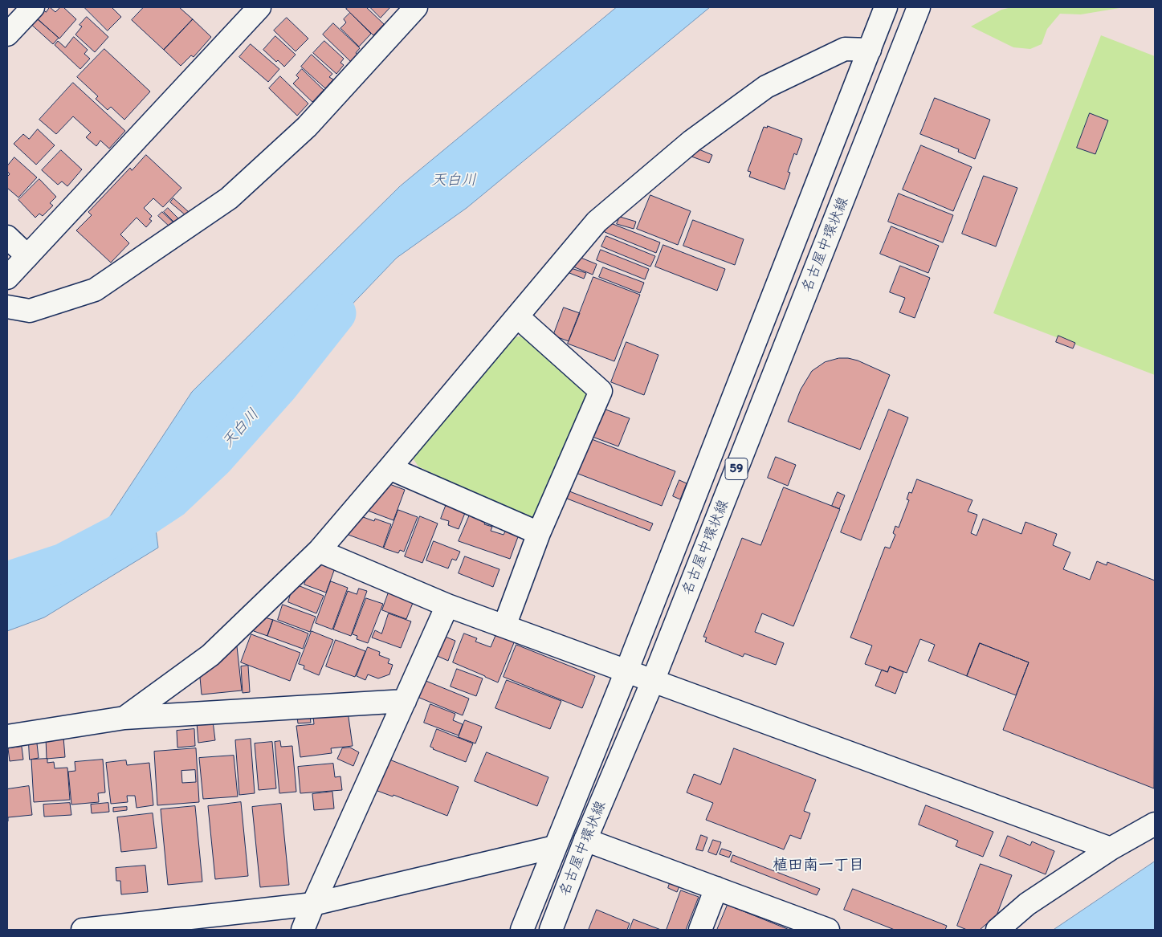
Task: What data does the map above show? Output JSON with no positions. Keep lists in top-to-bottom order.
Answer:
{
  "streets": {
    "street": ["名古屋中環状線", "59"]
  },
  "districts": ["植田南一丁目"],
  "water": ["天白川"]
}
